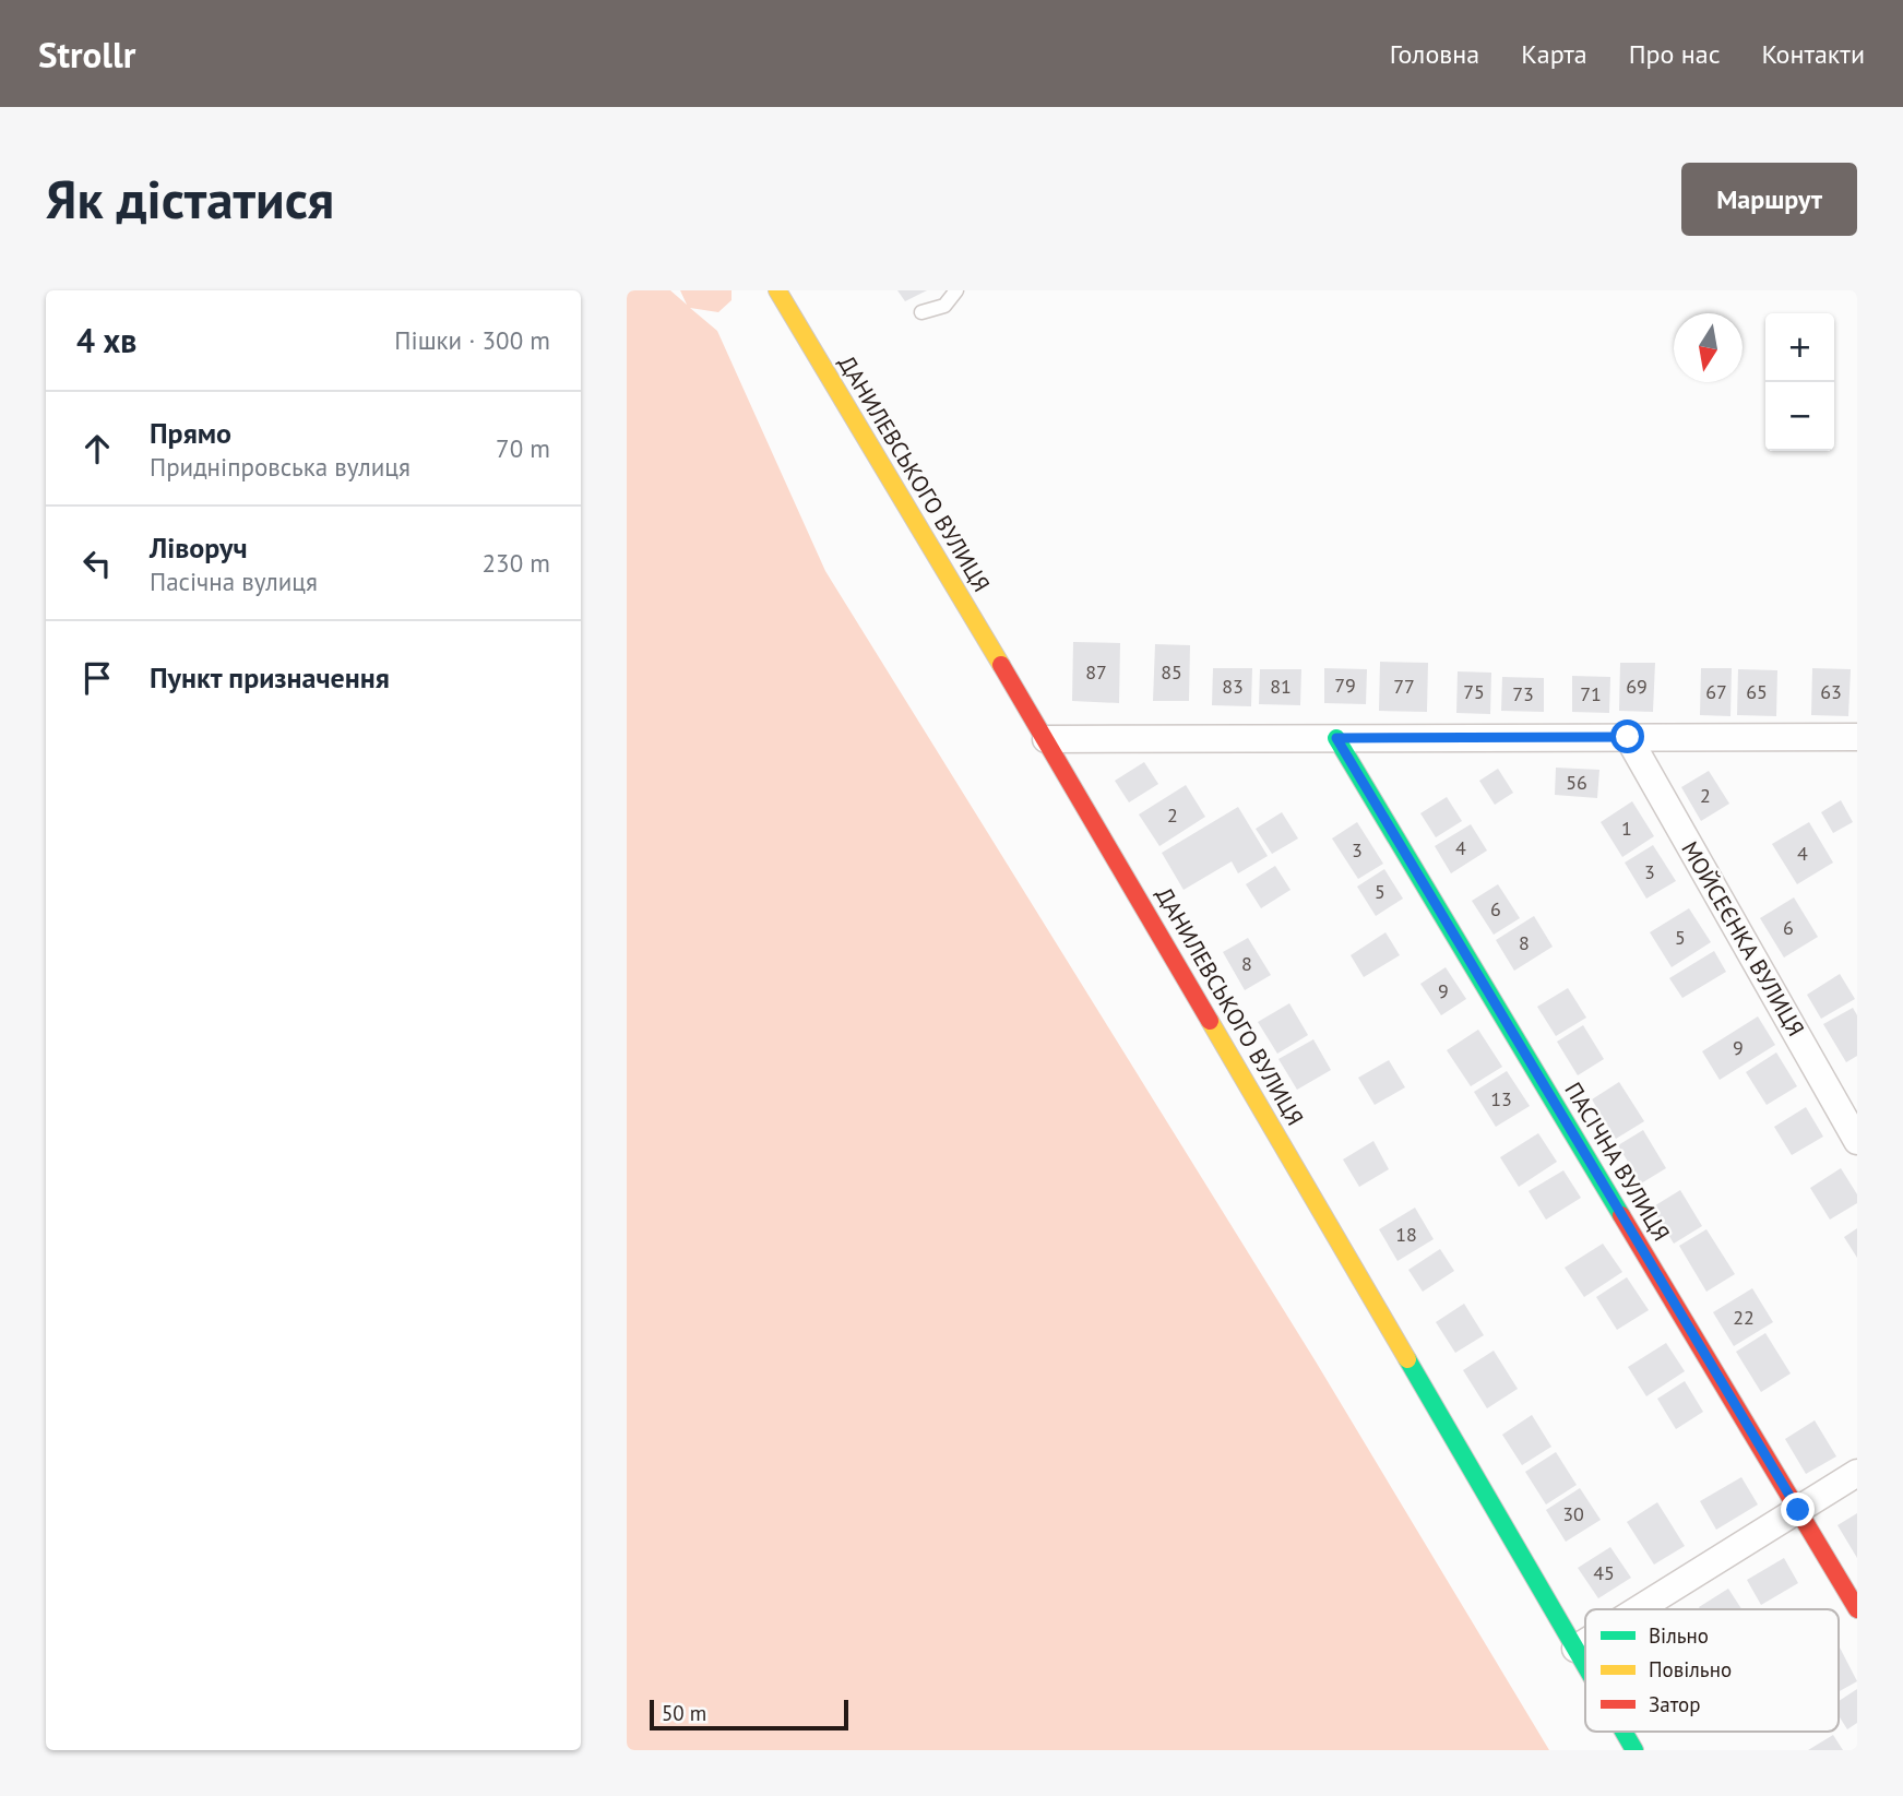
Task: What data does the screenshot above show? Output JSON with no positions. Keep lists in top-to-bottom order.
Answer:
{
  "streets": {
    "street": ["ДАНИЛЕВСЬКОГО ВУЛИЦЯ", "МОЙСЕЄНКА ВУЛИЦЯ", "ПАСІЧНА ВУЛИЦЯ"]
  },
  "house_numbers": [
    "87",
    "85",
    "79",
    "83",
    "81",
    "77",
    "69",
    "75",
    "67",
    "65",
    "63",
    "73",
    "71",
    "56",
    "2",
    "2",
    "1",
    "4",
    "3",
    "4",
    "3",
    "5",
    "6",
    "6",
    "5",
    "8",
    "8",
    "9",
    "9",
    "13",
    "18",
    "22",
    "30",
    "45"
  ],
  "legend": ["Вільно", "Повільно", "Затор"],
  "scale_bar": "50 m",
  "north": "bottom",
  "page": {
    "header": "Strollr",
    "nav": [
      "Головна",
      "Карта",
      "Про нас",
      "Контакти"
    ],
    "buttons": "Маршрут",
    "title": "Як дістатися",
    "heading": ["4 хв", "Пішки · 300 m"],
    "map_buttons": ["+", "−"],
    "list": [
      ["Прямо", "Придніпровська вулиця", "70 m"],
      ["Ліворуч", "Пасічна вулиця", "230 m"],
      "Пункт призначення"
    ],
    "scale": "50 m"
  }
}
